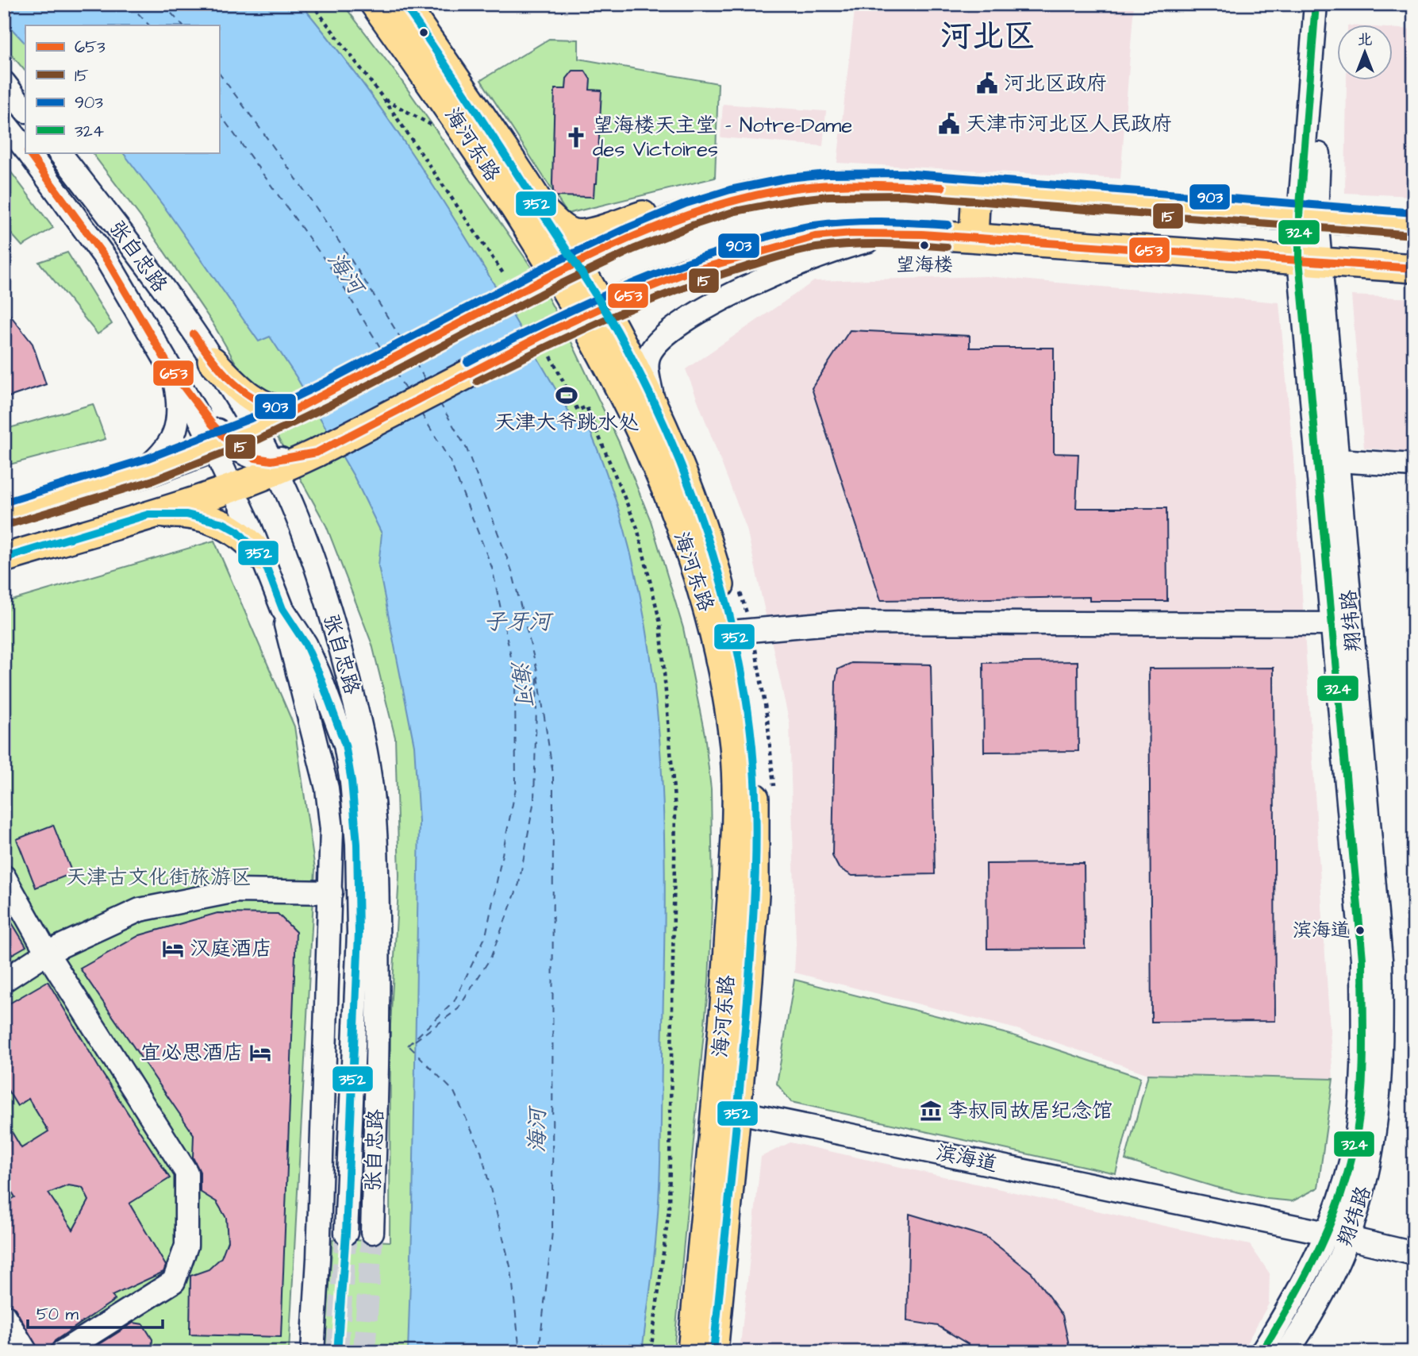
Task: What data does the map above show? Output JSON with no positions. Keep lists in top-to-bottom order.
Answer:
{
  "streets": {
    "main road": ["海河东路"],
    "street": ["张自忠路", "翔纬路", "滨海道"]
  },
  "crossings": [
    ["海河东路", "滨海道"],
    ["翔纬路", "滨海道"]
  ],
  "districts": ["河北区"],
  "water": ["海河", "子牙河"],
  "parks": ["天津古文化街旅游区"],
  "places": {
    "public building": ["河北区政府", "天津市河北区人民政府"],
    "church": ["望海楼天主堂 - Notre-Dame des Victoires"],
    "other": ["望海楼", "滨海道"],
    "sports": ["天津大爷跳水处"],
    "hotel": ["汉庭酒店", "宜必思酒店"],
    "museum": ["李叔同故居纪念馆"]
  },
  "lines": [
    "transit line 324",
    "transit line 352",
    "transit line 653",
    "transit line 903",
    "transit line 15"
  ],
  "legend": [
    "653",
    "15",
    "903",
    "324"
  ],
  "scale_bar": "50 m",
  "north": "top"
}
